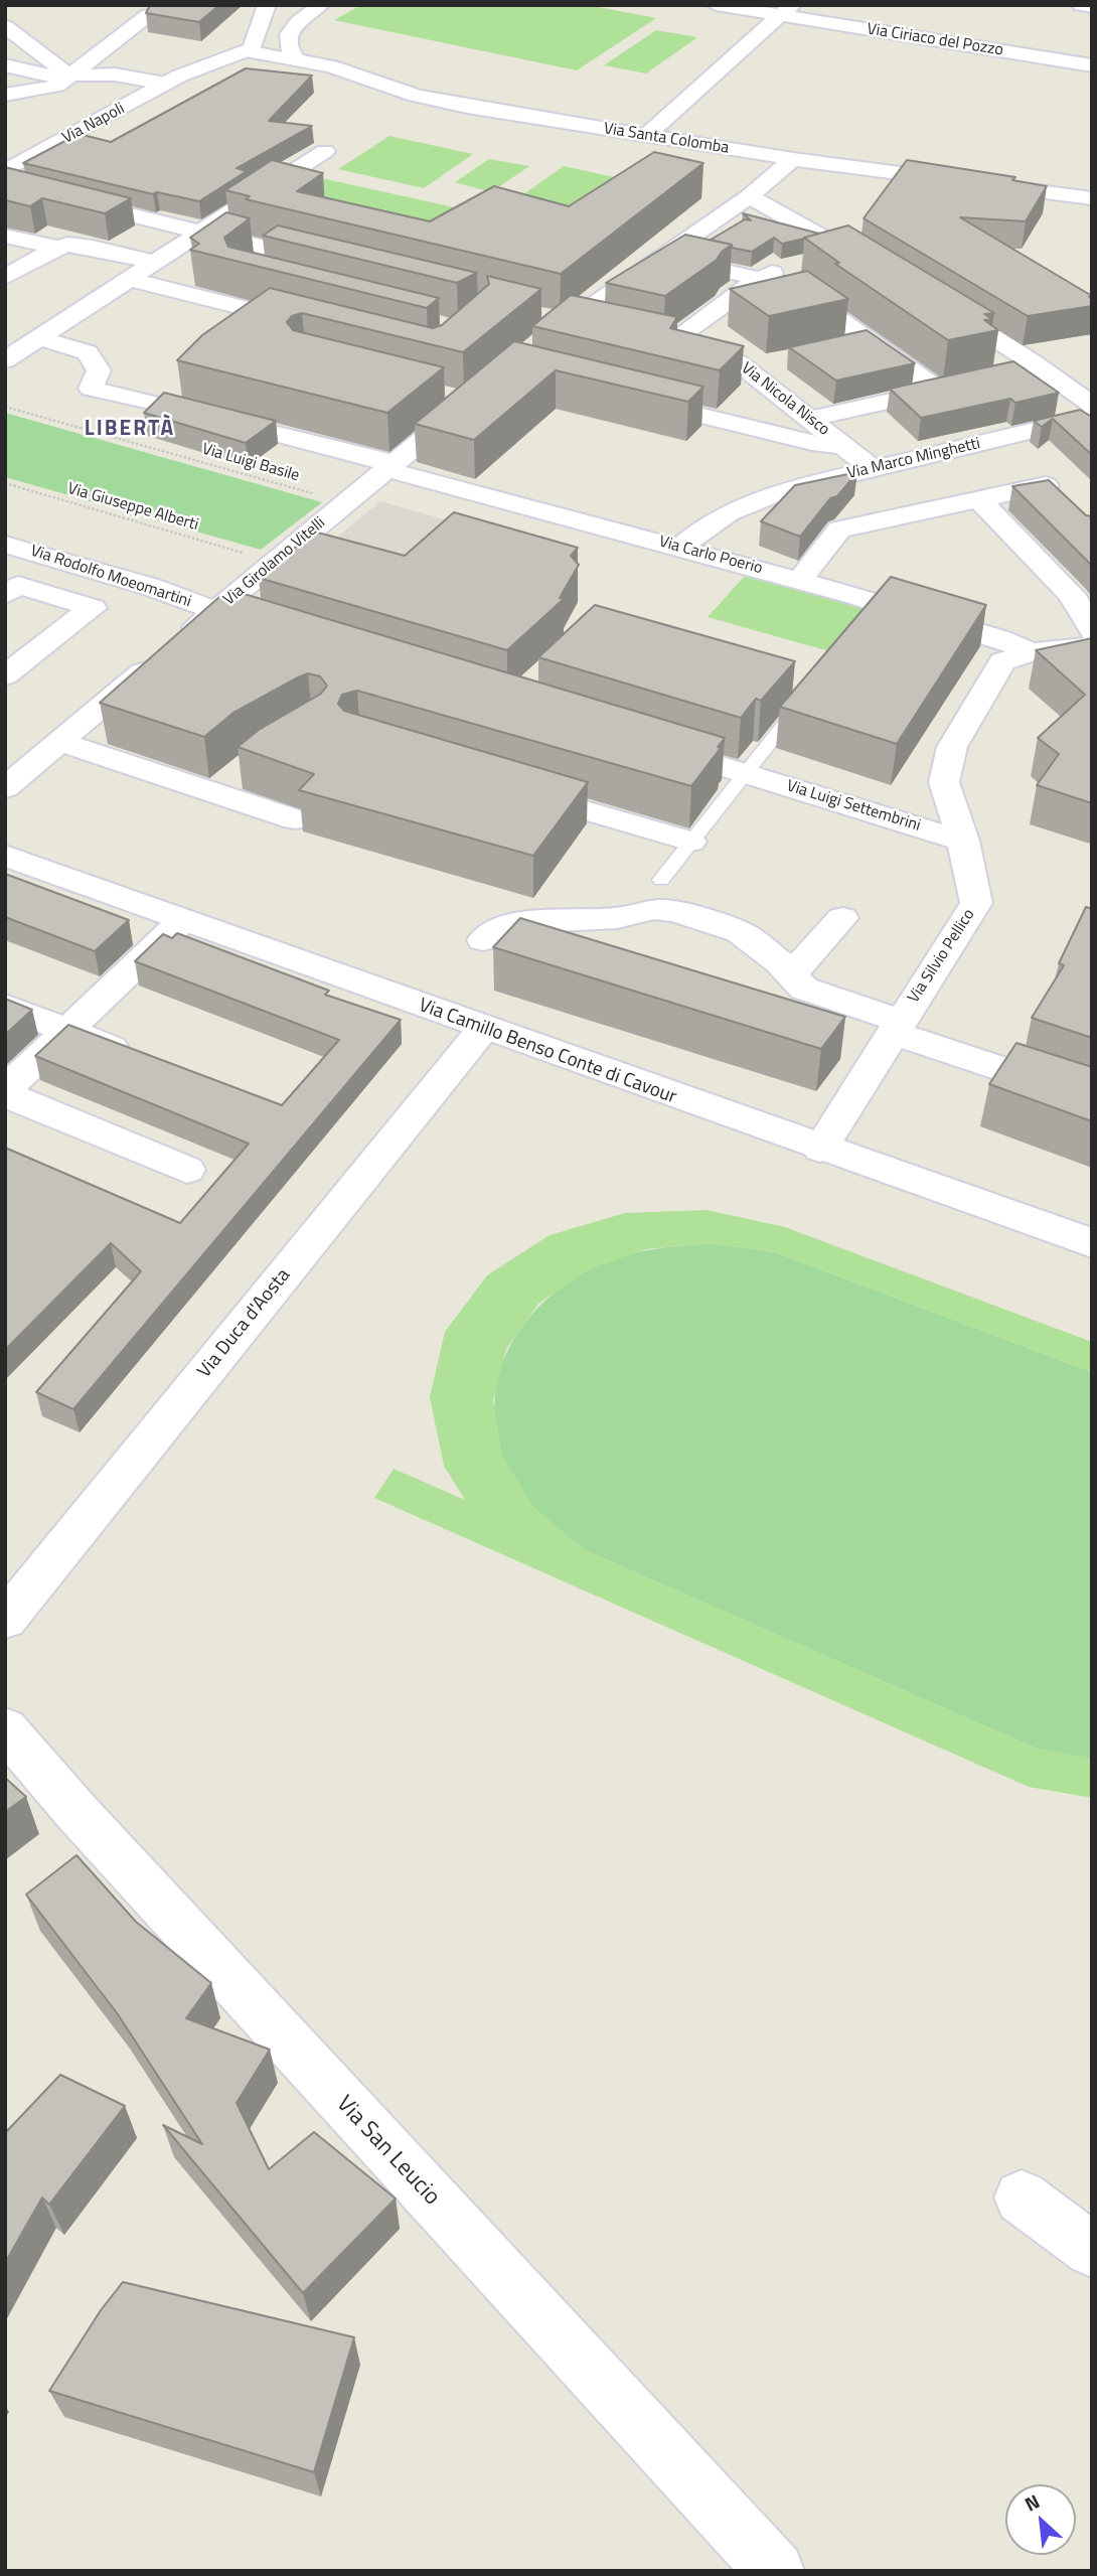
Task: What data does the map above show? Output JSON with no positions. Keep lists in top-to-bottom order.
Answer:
{
  "streets": {
    "street": [
      "Via Ciriaco del Pozzo",
      "Via Napoli",
      "Via Santa Colomba",
      "Via Nicola Nisco",
      "Via Marco Minghetti",
      "Via Carlo Poerio",
      "Via Girolamo Vitelli",
      "Via Rodolfo Moeomartini",
      "Via Luigi Settembrini",
      "Via Silvio Pellico",
      "Via Camillo Benso Conte di Cavour",
      "Via Duca d'Aosta",
      "Via San Leucio"
    ],
    "path": ["Via Luigi Basile", "Via Giuseppe Alberti"]
  },
  "crossings": [
    ["Via Napoli", "Via Santa Colomba"],
    ["Via Nicola Nisco", "Via Marco Minghetti"],
    ["Via Marco Minghetti", "Via Carlo Poerio"],
    ["Via Carlo Poerio", "Via Girolamo Vitelli"],
    ["Via Carlo Poerio", "Via Silvio Pellico"],
    ["Via Girolamo Vitelli", "Via Rodolfo Moeomartini"],
    ["Via Luigi Settembrini", "Via Silvio Pellico"],
    ["Via Silvio Pellico", "Via Camillo Benso Conte di Cavour"],
    ["Via Camillo Benso Conte di Cavour", "Via Duca d'Aosta"]
  ],
  "districts": ["LIBERTÀ"],
  "north": "top left"
}
